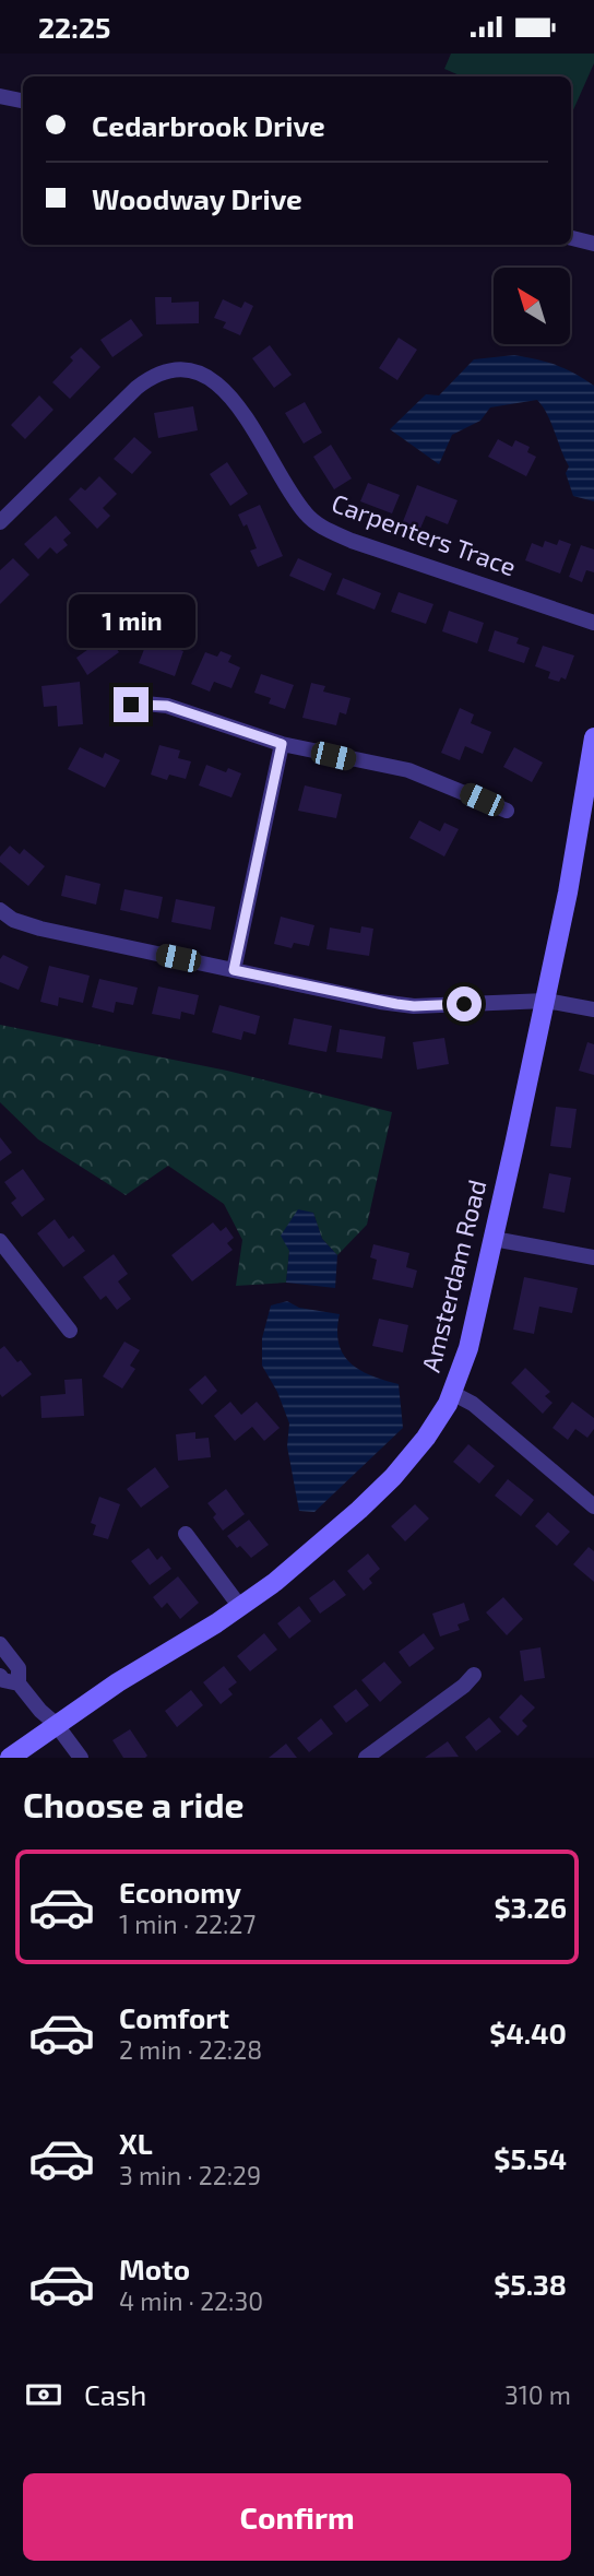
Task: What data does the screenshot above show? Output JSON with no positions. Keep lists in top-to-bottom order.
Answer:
{
  "streets": {
    "main road": ["Amsterdam Road"],
    "street": ["Carpenters Trace"]
  },
  "north": "top left",
  "page": {
    "status": "22:25",
    "banner": ["Cedarbrook Drive", "Woodway Drive"],
    "bubble": "1 min",
    "heading": "Choose a ride",
    "list": [
      {
        "name": "Economy",
        "note": "1 min · 22:27",
        "value": "$3.26"
      },
      {
        "name": "Comfort",
        "note": "2 min · 22:28",
        "value": "$4.40"
      },
      {
        "name": "XL",
        "note": "3 min · 22:29",
        "value": "$5.54"
      },
      {
        "name": "Moto",
        "note": "4 min · 22:30",
        "value": "$5.38"
      }
    ],
    "pay": ["Cash", "310 m"],
    "buttons": "Confirm"
  }
}
